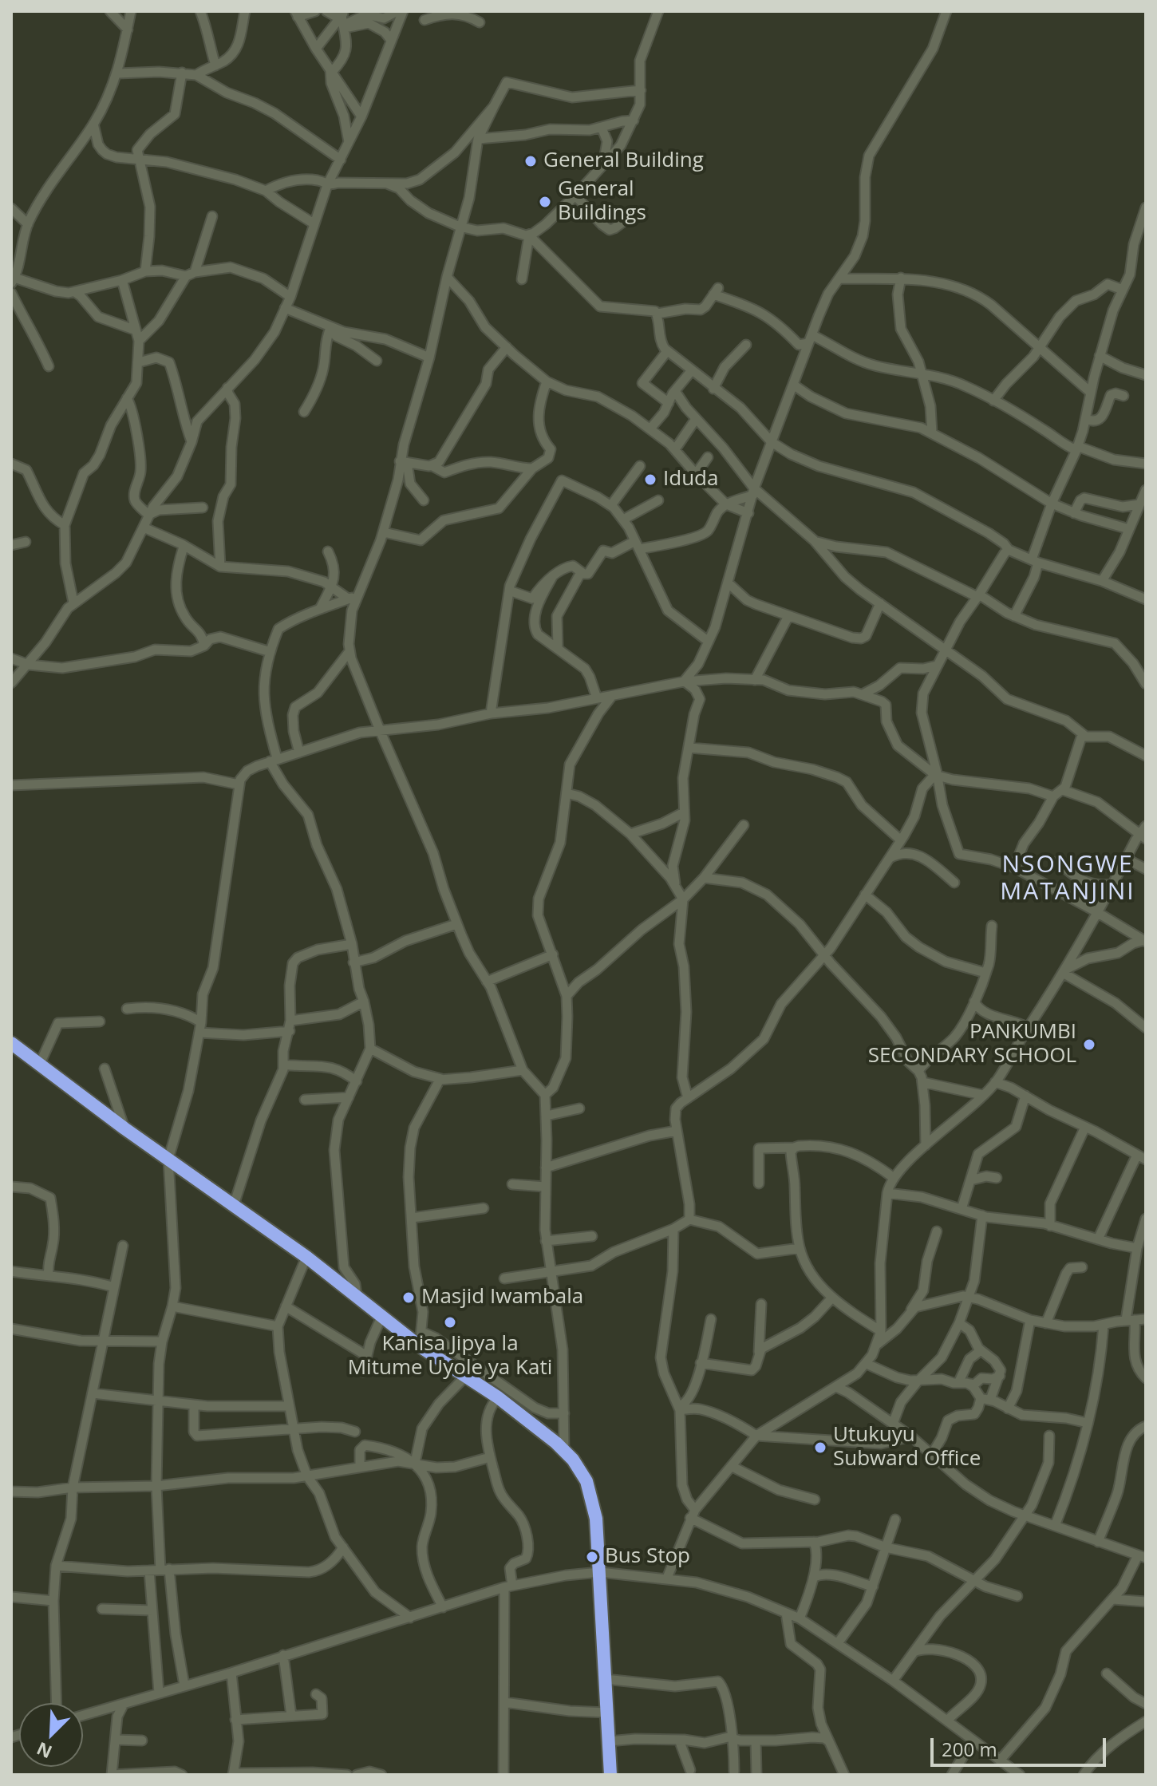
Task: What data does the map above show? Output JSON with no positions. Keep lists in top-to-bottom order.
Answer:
{
  "districts": ["NSONGWE MATANJINI"],
  "places": [
    "General Building",
    "General Buildings",
    "Iduda",
    "PANKUMBI SECONDARY SCHOOL",
    "Masjid Iwambala",
    "Kanisa Jipya la Mitume Uyole ya Kati",
    "Utukuyu Subward Office",
    "Bus Stop"
  ],
  "scale_bar": "200 m",
  "north": "bottom left"
}
